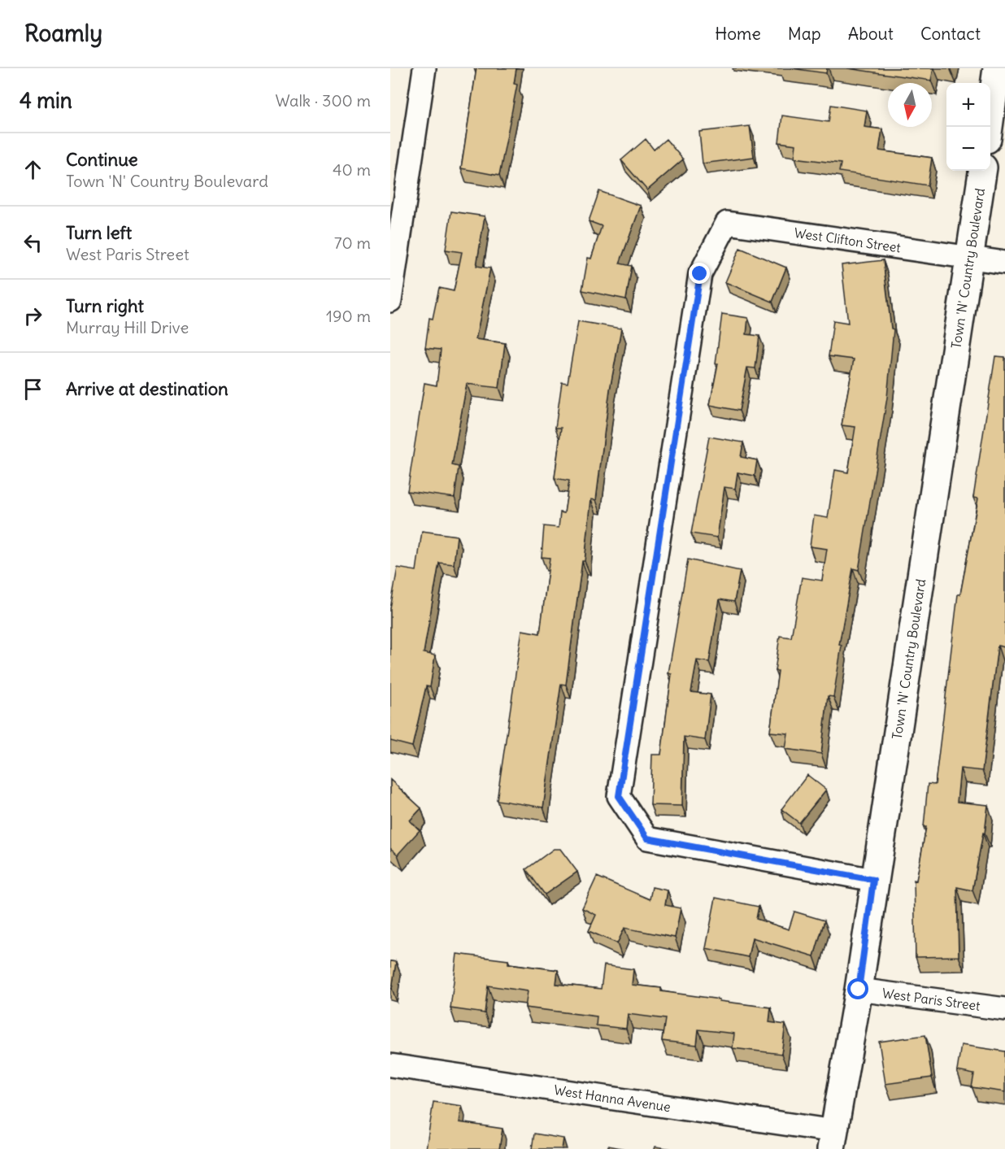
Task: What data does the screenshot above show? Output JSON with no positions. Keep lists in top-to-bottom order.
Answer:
{
  "streets": {
    "street": [
      "West Clifton Street",
      "Town 'N' Country Boulevard",
      "West Paris Street",
      "West Hanna Avenue"
    ]
  },
  "crossings": [
    ["West Clifton Street", "Town 'N' Country Boulevard"],
    ["Town 'N' Country Boulevard", "West Paris Street"],
    ["Town 'N' Country Boulevard", "West Hanna Avenue"]
  ],
  "north": "bottom",
  "page": {
    "header": "Roamly",
    "nav": [
      "Home",
      "Map",
      "About",
      "Contact"
    ],
    "heading": ["4 min", "Walk · 300 m"],
    "map_buttons": ["+", "−"],
    "list": [
      ["Continue", "Town 'N' Country Boulevard", "40 m"],
      ["Turn left", "West Paris Street", "70 m"],
      ["Turn right", "Murray Hill Drive", "190 m"],
      "Arrive at destination"
    ]
  }
}
